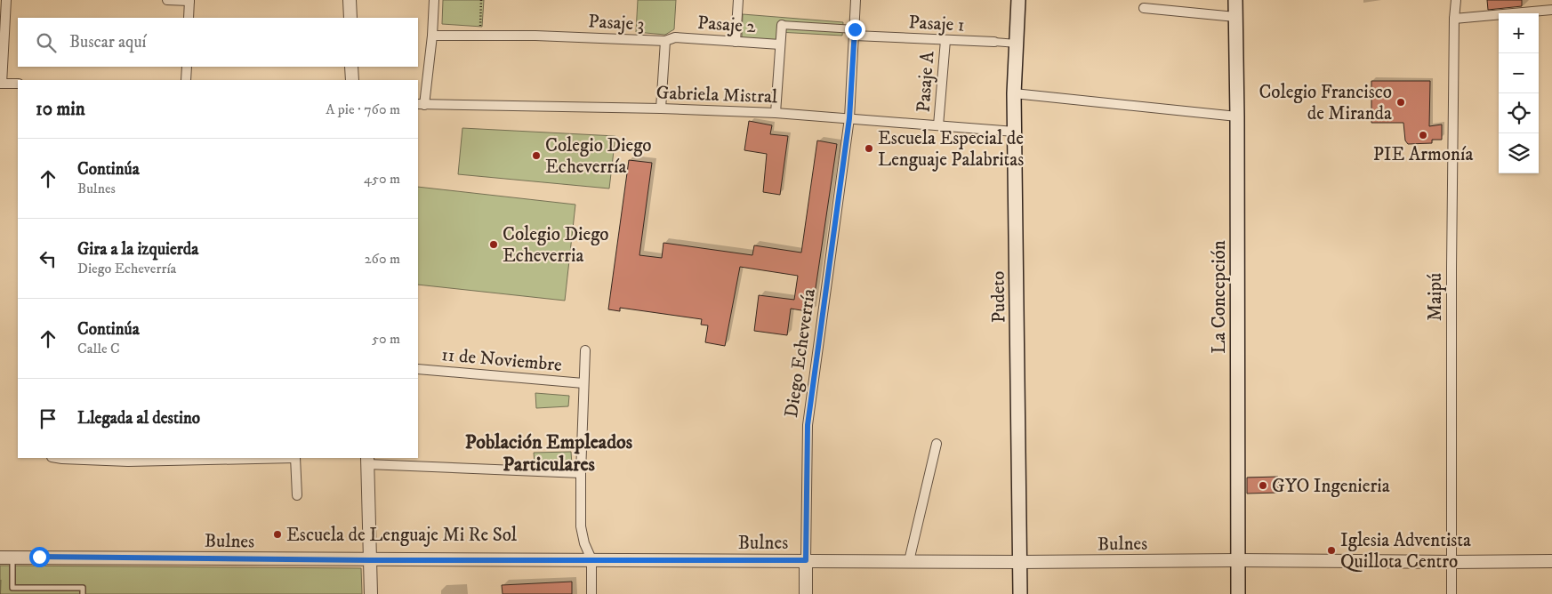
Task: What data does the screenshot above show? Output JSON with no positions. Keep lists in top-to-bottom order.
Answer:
{
  "streets": {
    "main road": ["Pudeto", "La Concepción"],
    "street": [
      "Pasaje 3",
      "Pasaje 1",
      "Pasaje 2",
      "Pasaje A",
      "Gabriela Mistral",
      "Maipú",
      "Diego Echeverría",
      "11 de Noviembre",
      "Bulnes"
    ]
  },
  "crossings": [
    ["Pasaje 3", "Pasaje 2"],
    ["Pasaje 1", "Pasaje A"],
    ["Pasaje 1", "Pudeto"],
    ["Pasaje 1", "Diego Echeverría"],
    ["Pasaje A", "Gabriela Mistral"],
    ["Gabriela Mistral", "Pudeto"],
    ["Gabriela Mistral", "Diego Echeverría"],
    ["Pudeto", "Bulnes"],
    ["La Concepción", "Bulnes"],
    ["Maipú", "Bulnes"],
    ["Diego Echeverría", "Bulnes"]
  ],
  "districts": ["Población Empleados Particulares"],
  "places": [
    "Colegio Francisco de Miranda",
    "PIE Armonía",
    "Escuela Especial de Lenguaje Palabritas",
    "Colegio Diego Echeverría",
    "Colegio Diego Echeverria",
    "GYO Ingenieria",
    "Escuela de Lenguaje Mi Re Sol",
    "Iglesia Adventista Quillota Centro"
  ],
  "page": {
    "map_buttons": ["+", "−"],
    "search": "Buscar aquí",
    "heading": ["10 min", "A pie · 760 m"],
    "list": [
      ["Continúa", "Bulnes", "450 m"],
      ["Gira a la izquierda", "Diego Echeverría", "260 m"],
      ["Continúa", "Calle C", "50 m"],
      "Llegada al destino"
    ]
  }
}
